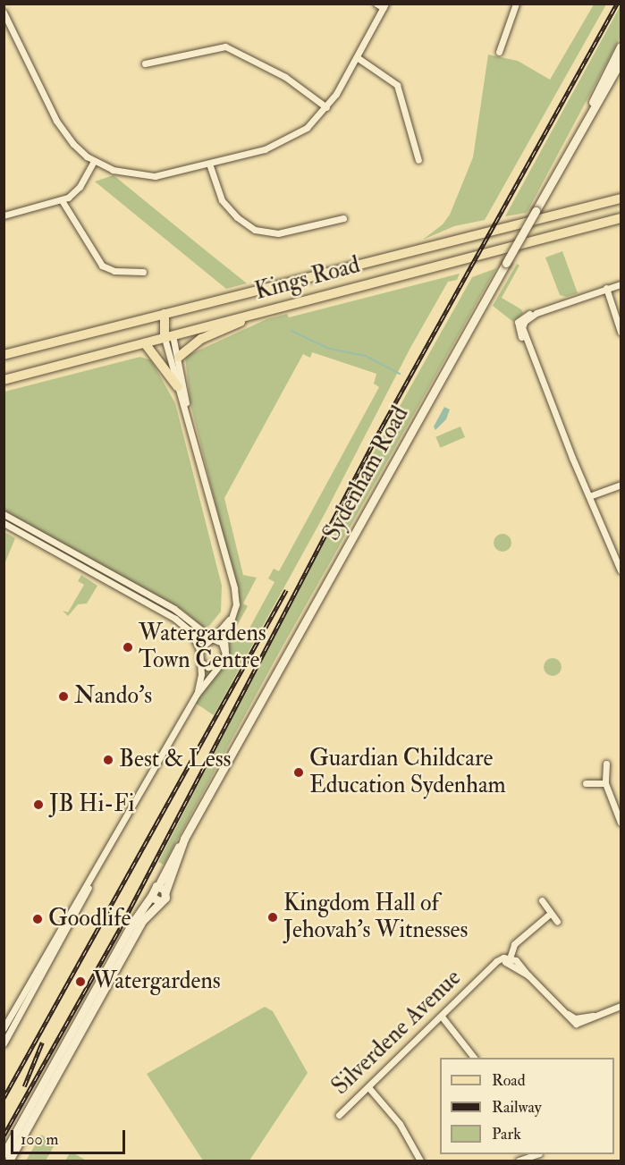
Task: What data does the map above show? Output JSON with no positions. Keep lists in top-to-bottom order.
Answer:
{
  "streets": {
    "main road": ["Kings Road"],
    "street": ["Sydenham Road", "Silverdene Avenue"]
  },
  "places": [
    "Watergardens Town Centre",
    "Nando's",
    "Best & Less",
    "Guardian Childcare Education Sydenham",
    "JB Hi-Fi",
    "Kingdom Hall of Jehovah's Witnesses",
    "Goodlife",
    "Watergardens"
  ],
  "legend": ["Road", "Railway", "Park"],
  "scale_bar": "100 m"
}
